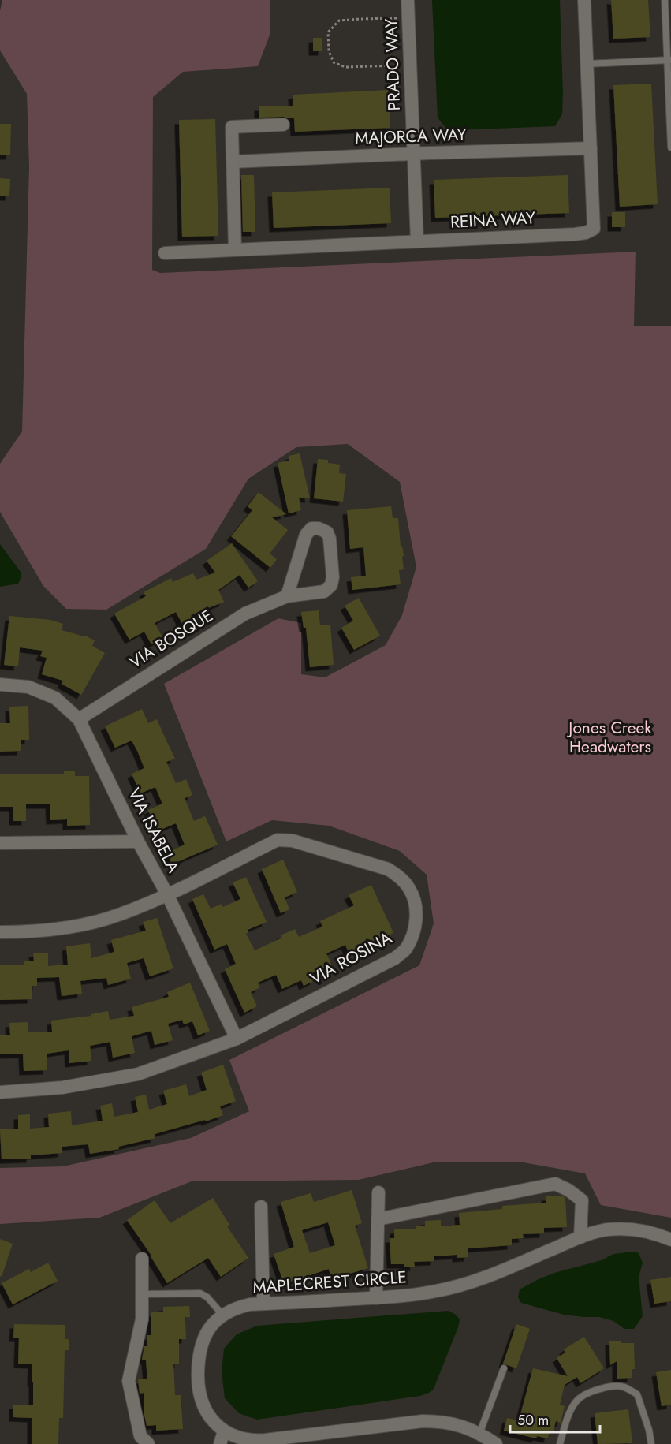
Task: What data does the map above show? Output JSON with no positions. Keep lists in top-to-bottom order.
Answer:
{
  "streets": {
    "street": [
      "PRADO WAY",
      "MAJORCA WAY",
      "REINA WAY",
      "VIA BOSQUE",
      "VIA ISABELA",
      "VIA ROSINA",
      "MAPLECREST CIRCLE"
    ]
  },
  "crossings": [
    ["PRADO WAY", "MAJORCA WAY"],
    ["PRADO WAY", "REINA WAY"],
    ["MAJORCA WAY", "REINA WAY"],
    ["VIA BOSQUE", "VIA ISABELA"],
    ["VIA ISABELA", "VIA ROSINA"]
  ],
  "parks": ["Jones Creek Headwaters"],
  "scale_bar": "50 m"
}
